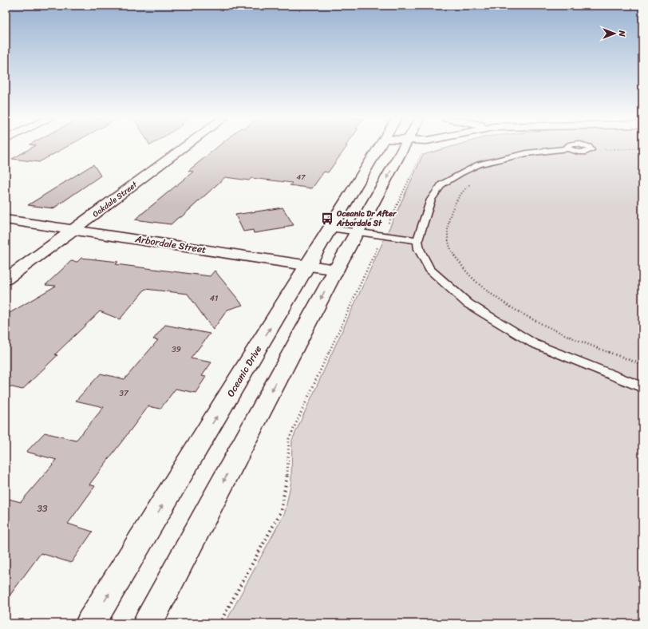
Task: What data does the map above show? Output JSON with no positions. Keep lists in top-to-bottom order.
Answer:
{
  "streets": {
    "main road": ["Oakdale Street", "Arbordale Street", "Oceanic Drive"]
  },
  "crossings": [
    ["Oakdale Street", "Arbordale Street"],
    ["Arbordale Street", "Oceanic Drive"]
  ],
  "places": {
    "bus stop": ["Oceanic Dr After Arbordale St"]
  },
  "house_numbers": [
    "47",
    "41",
    "39",
    "37",
    "33"
  ],
  "north": "right"
}
